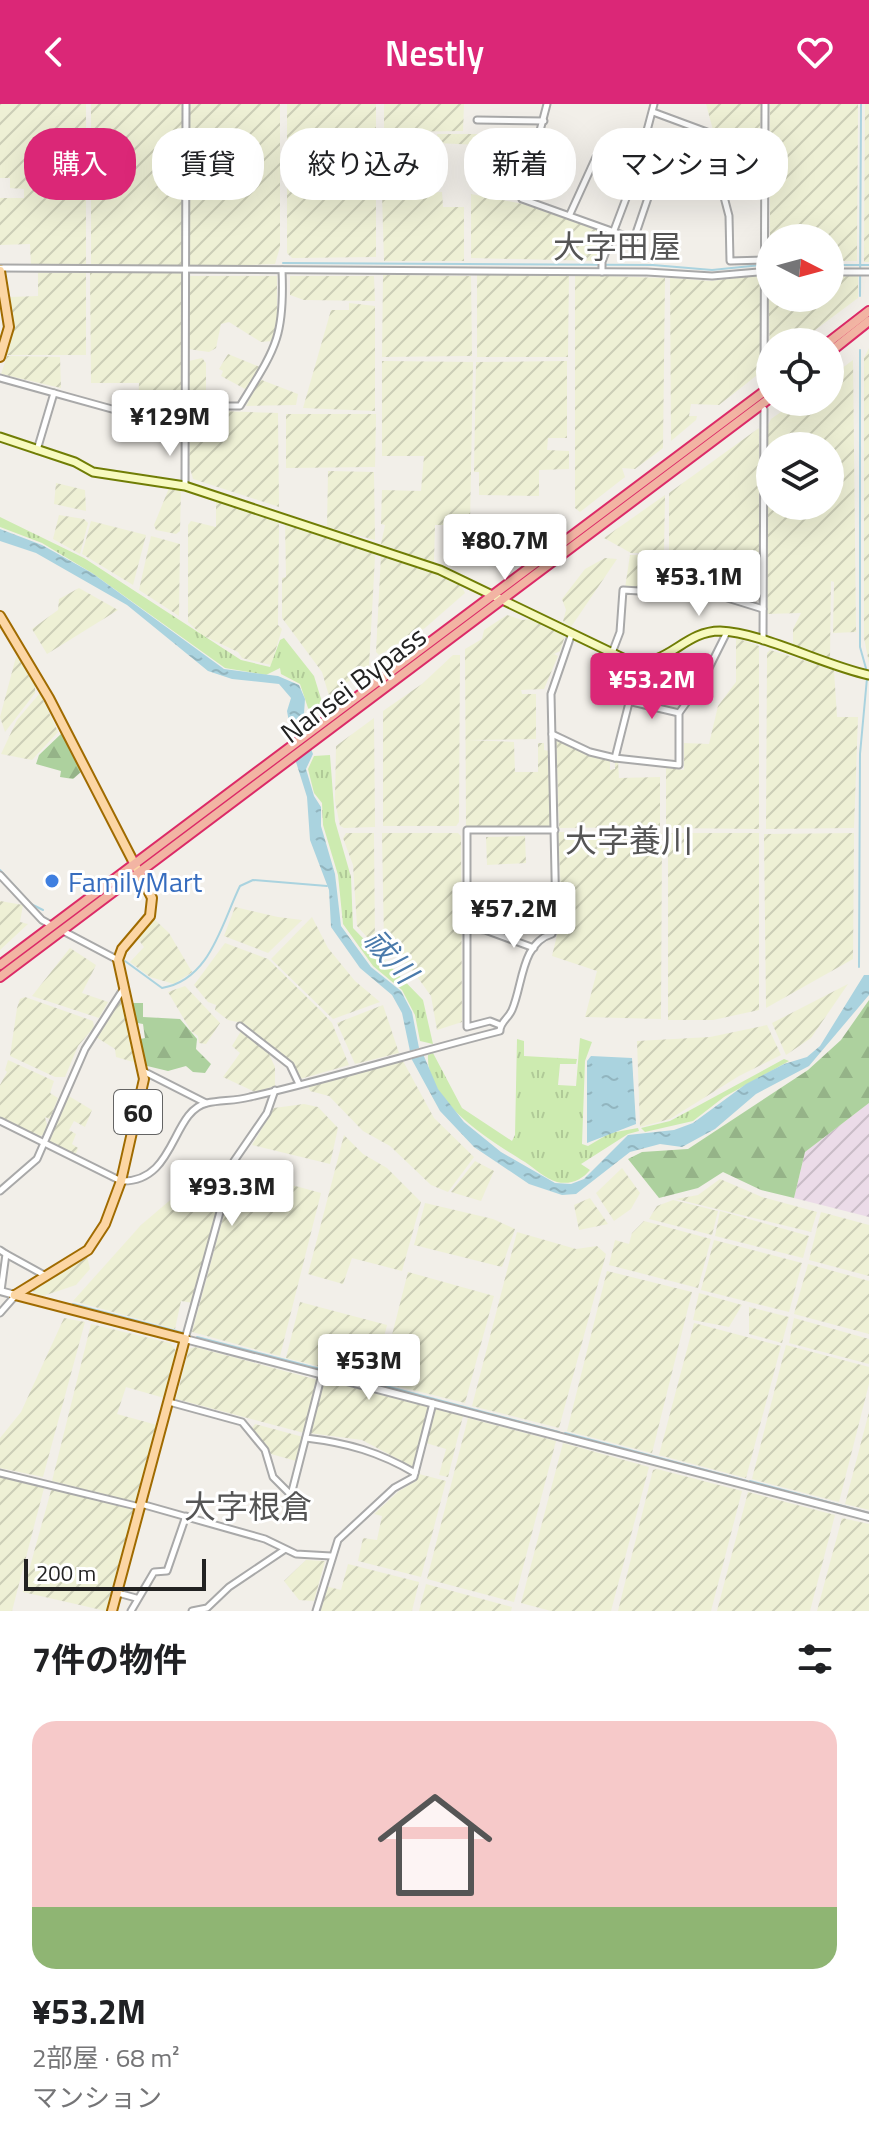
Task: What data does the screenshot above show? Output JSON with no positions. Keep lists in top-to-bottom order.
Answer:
{
  "streets": {
    "highway": ["Nansei Bypass"],
    "main road": ["60"]
  },
  "districts": ["大字田屋", "大字養川", "大字根倉"],
  "water": ["祓川"],
  "places": ["FamilyMart"],
  "scale_bar": "200 m",
  "north": "right",
  "page": {
    "header": "Nestly",
    "chip": [
      "購入",
      "賃貸",
      "絞り込み",
      "新着",
      "マンション"
    ],
    "price": [
      "¥129M",
      "¥80.7M",
      "¥53.1M",
      "¥53.2M",
      "¥57.2M",
      "¥93.3M",
      "¥53M"
    ],
    "scale": "200 m",
    "heading": "7件の物件",
    "list": [
      {
        "name": "¥53.2M",
        "note": "2部屋 · 68 m² · マンション"
      }
    ]
  }
}
